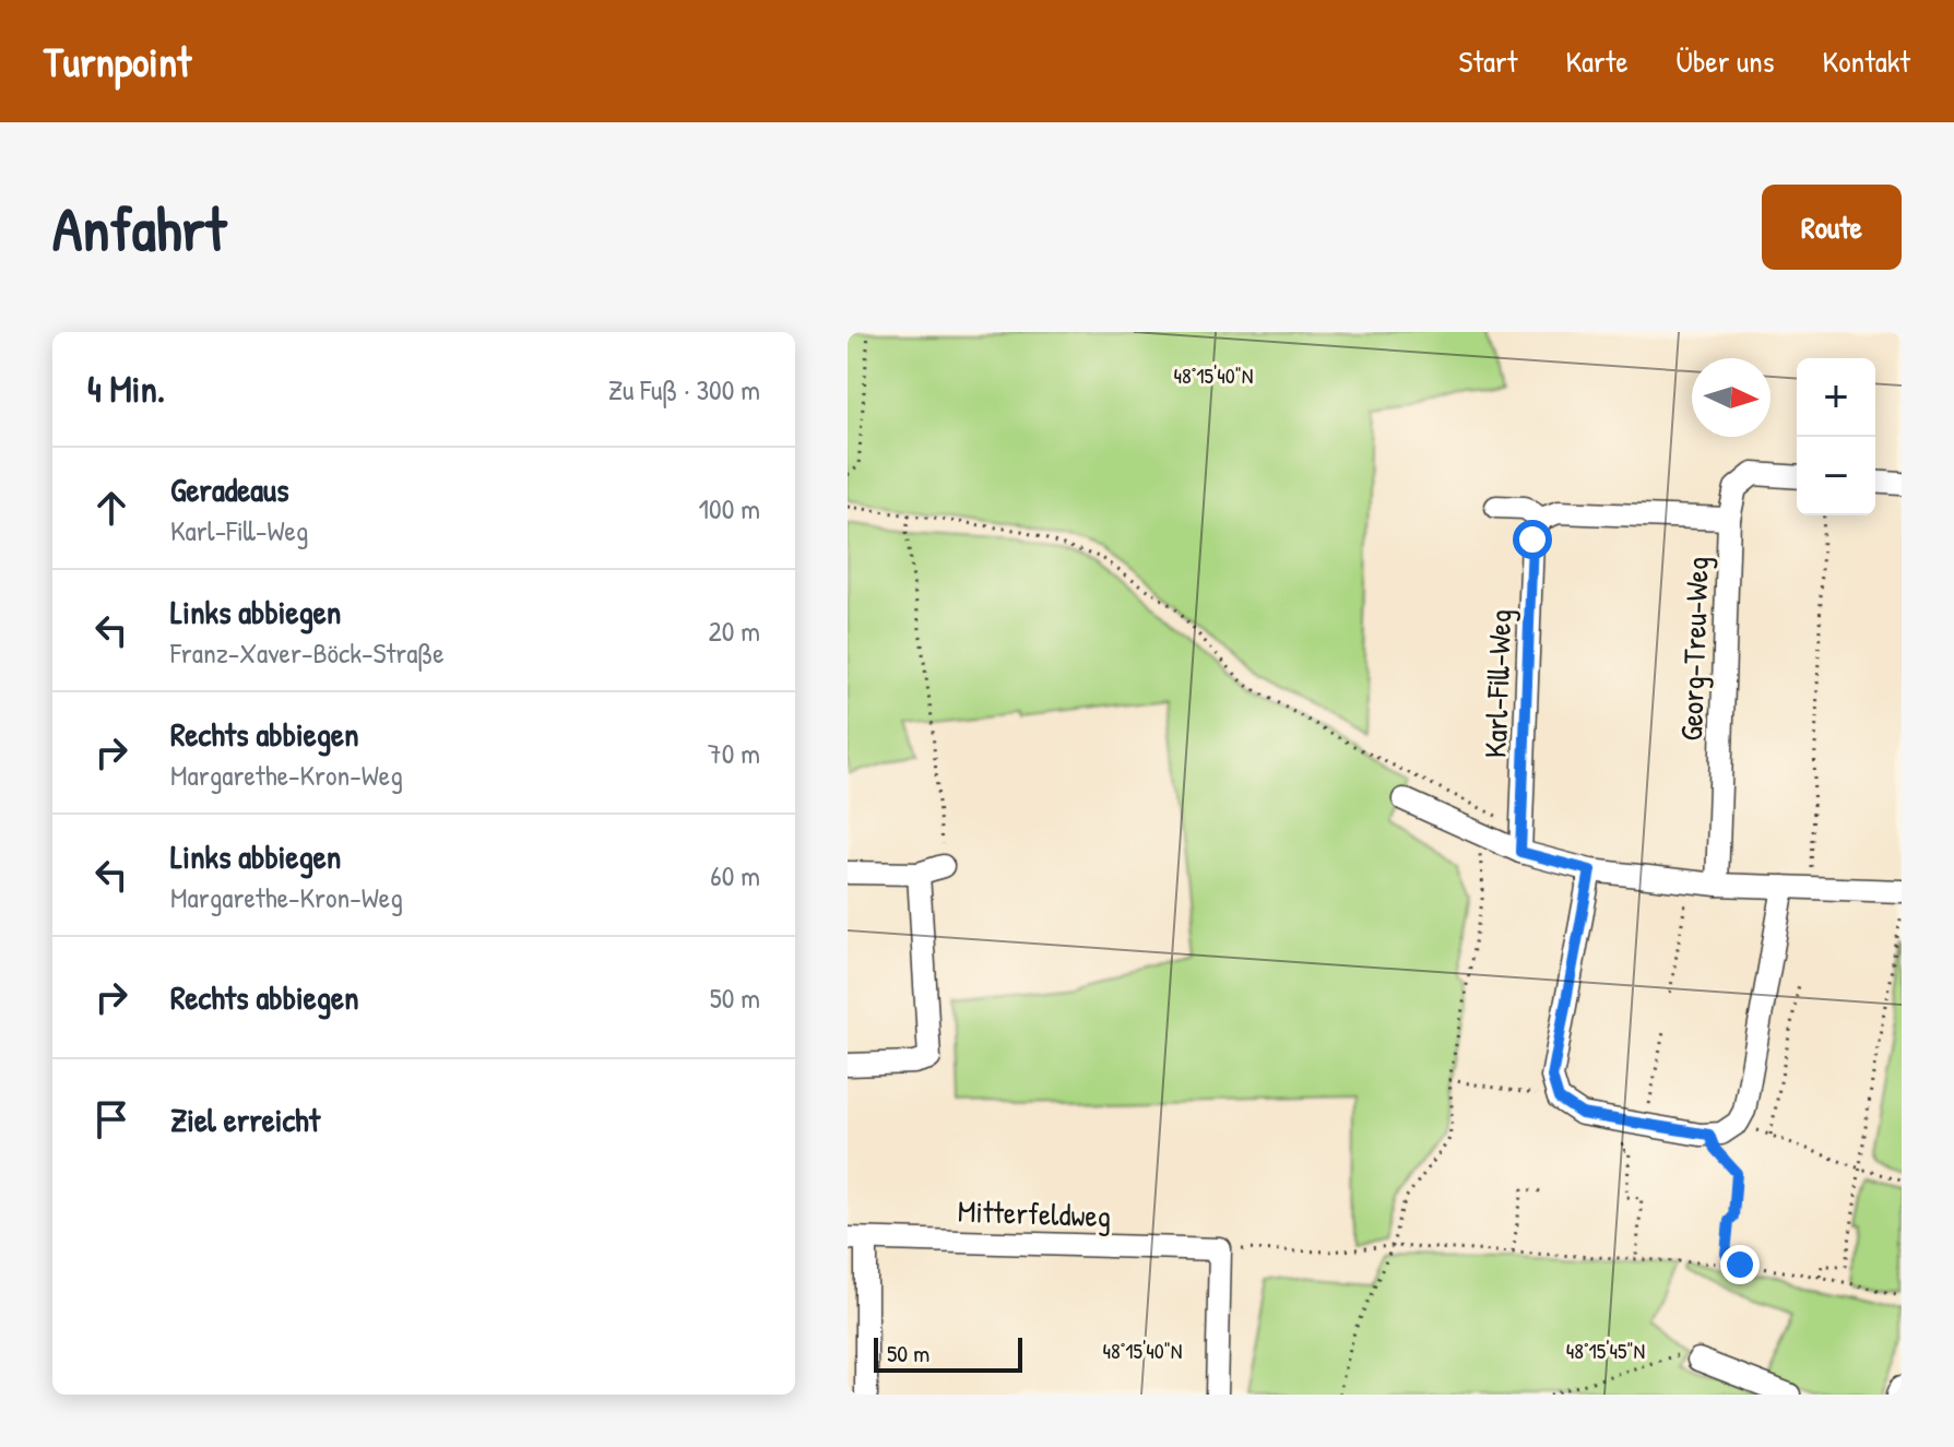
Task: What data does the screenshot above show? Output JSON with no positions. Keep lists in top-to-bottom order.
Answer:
{
  "streets": {
    "street": ["Georg-Treu-Weg", "Karl-Fill-Weg", "Mitterfeldweg"]
  },
  "scale_bar": "50 m",
  "north": "right",
  "page": {
    "header": "Turnpoint",
    "nav": [
      "Start",
      "Karte",
      "Über uns",
      "Kontakt"
    ],
    "buttons": "Route",
    "title": "Anfahrt",
    "heading": ["4 Min.", "Zu Fuß · 300 m"],
    "map_buttons": ["+", "−"],
    "list": [
      ["Geradeaus", "Karl-Fill-Weg", "100 m"],
      ["Links abbiegen", "Franz-Xaver-Böck-Straße", "20 m"],
      ["Rechts abbiegen", "Margarethe-Kron-Weg", "70 m"],
      ["Links abbiegen", "Margarethe-Kron-Weg", "60 m"],
      ["Rechts abbiegen", "50 m"],
      "Ziel erreicht"
    ],
    "scale": "50 m"
  },
  "coordinates": ["48°15'40\"N", "48°15'45\"N"]
}
